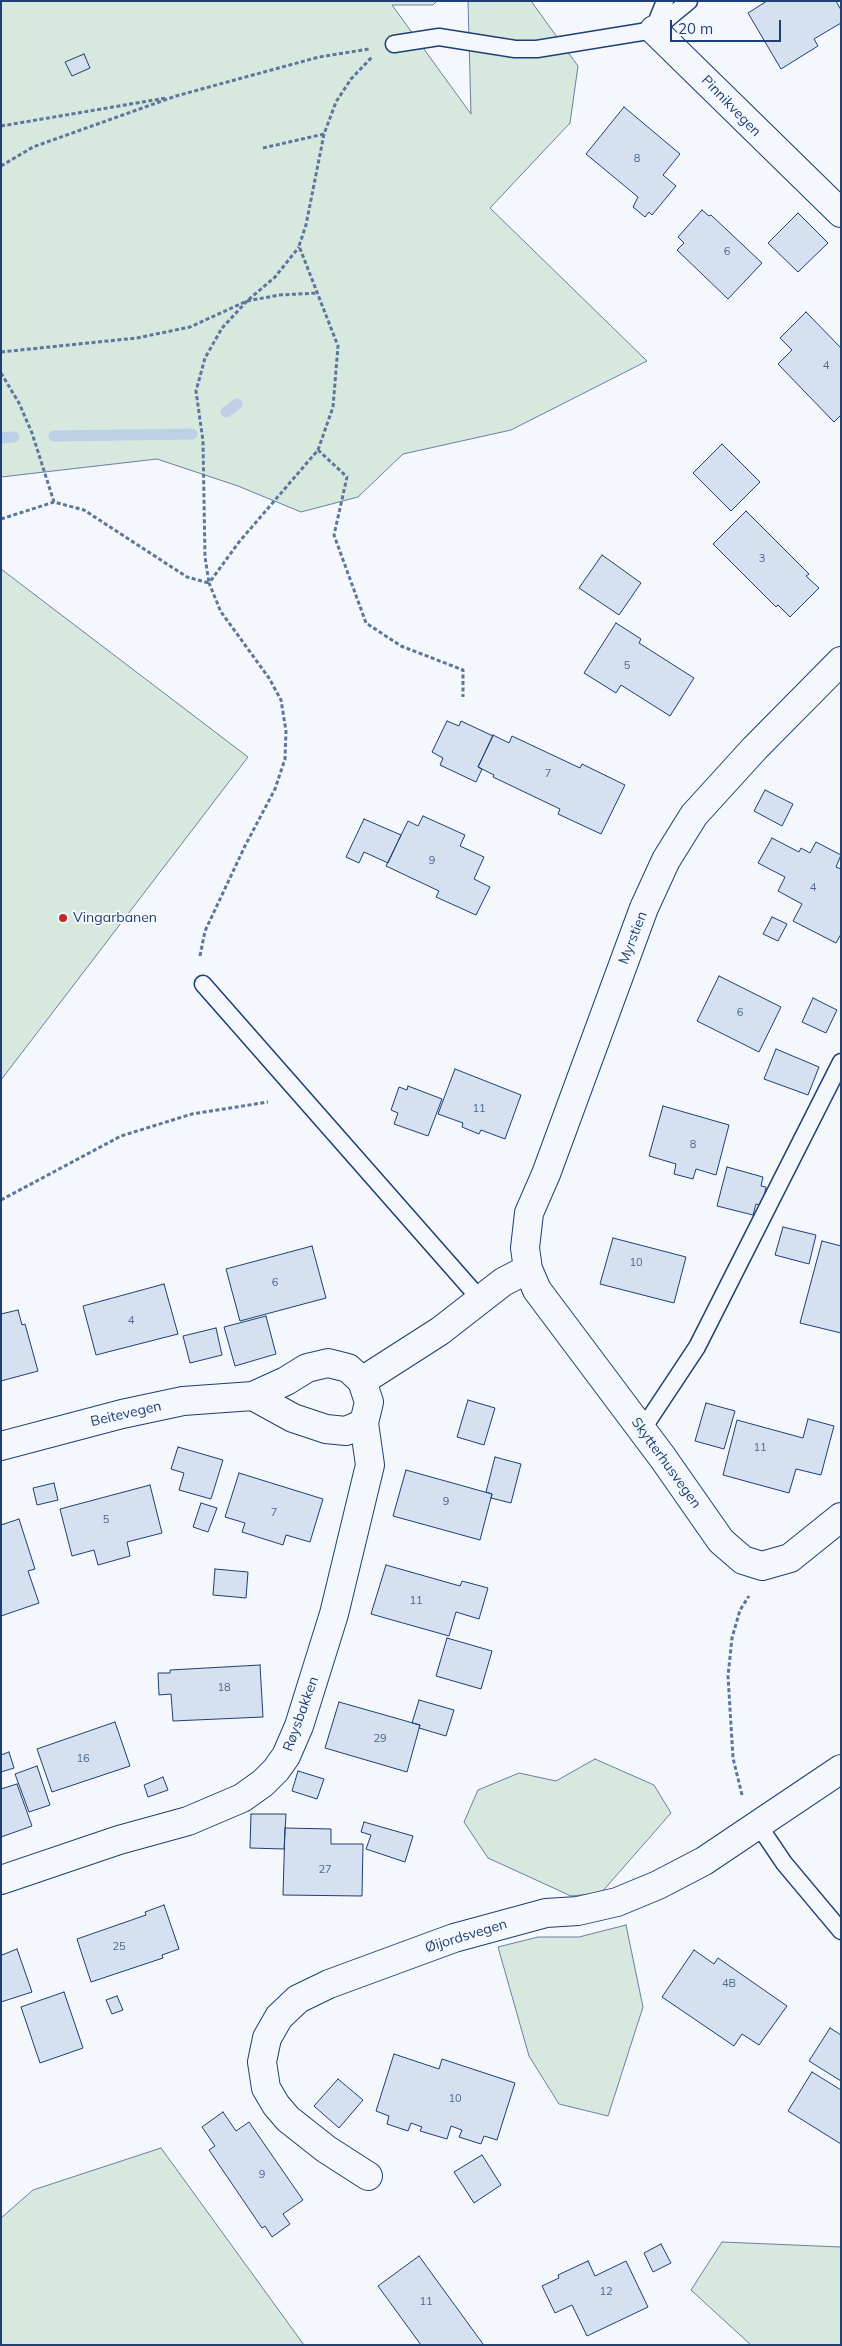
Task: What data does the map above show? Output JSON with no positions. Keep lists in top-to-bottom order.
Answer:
{
  "streets": {
    "street": [
      "Pinnikvegen",
      "Myrstien",
      "Beitevegen",
      "Skytterhusvegen",
      "Røysbakken",
      "Øijordsvegen"
    ]
  },
  "crossings": [
    ["Myrstien", "Skytterhusvegen"]
  ],
  "places": ["Vingarbanen"],
  "house_numbers": [
    "8",
    "6",
    "4",
    "3",
    "5",
    "7",
    "9",
    "4",
    "6",
    "11",
    "8",
    "10",
    "6",
    "4",
    "11",
    "9",
    "7",
    "5",
    "11",
    "18",
    "29",
    "16",
    "27",
    "25",
    "4B",
    "10",
    "9",
    "12",
    "11"
  ],
  "scale_bar": "20 m"
}
